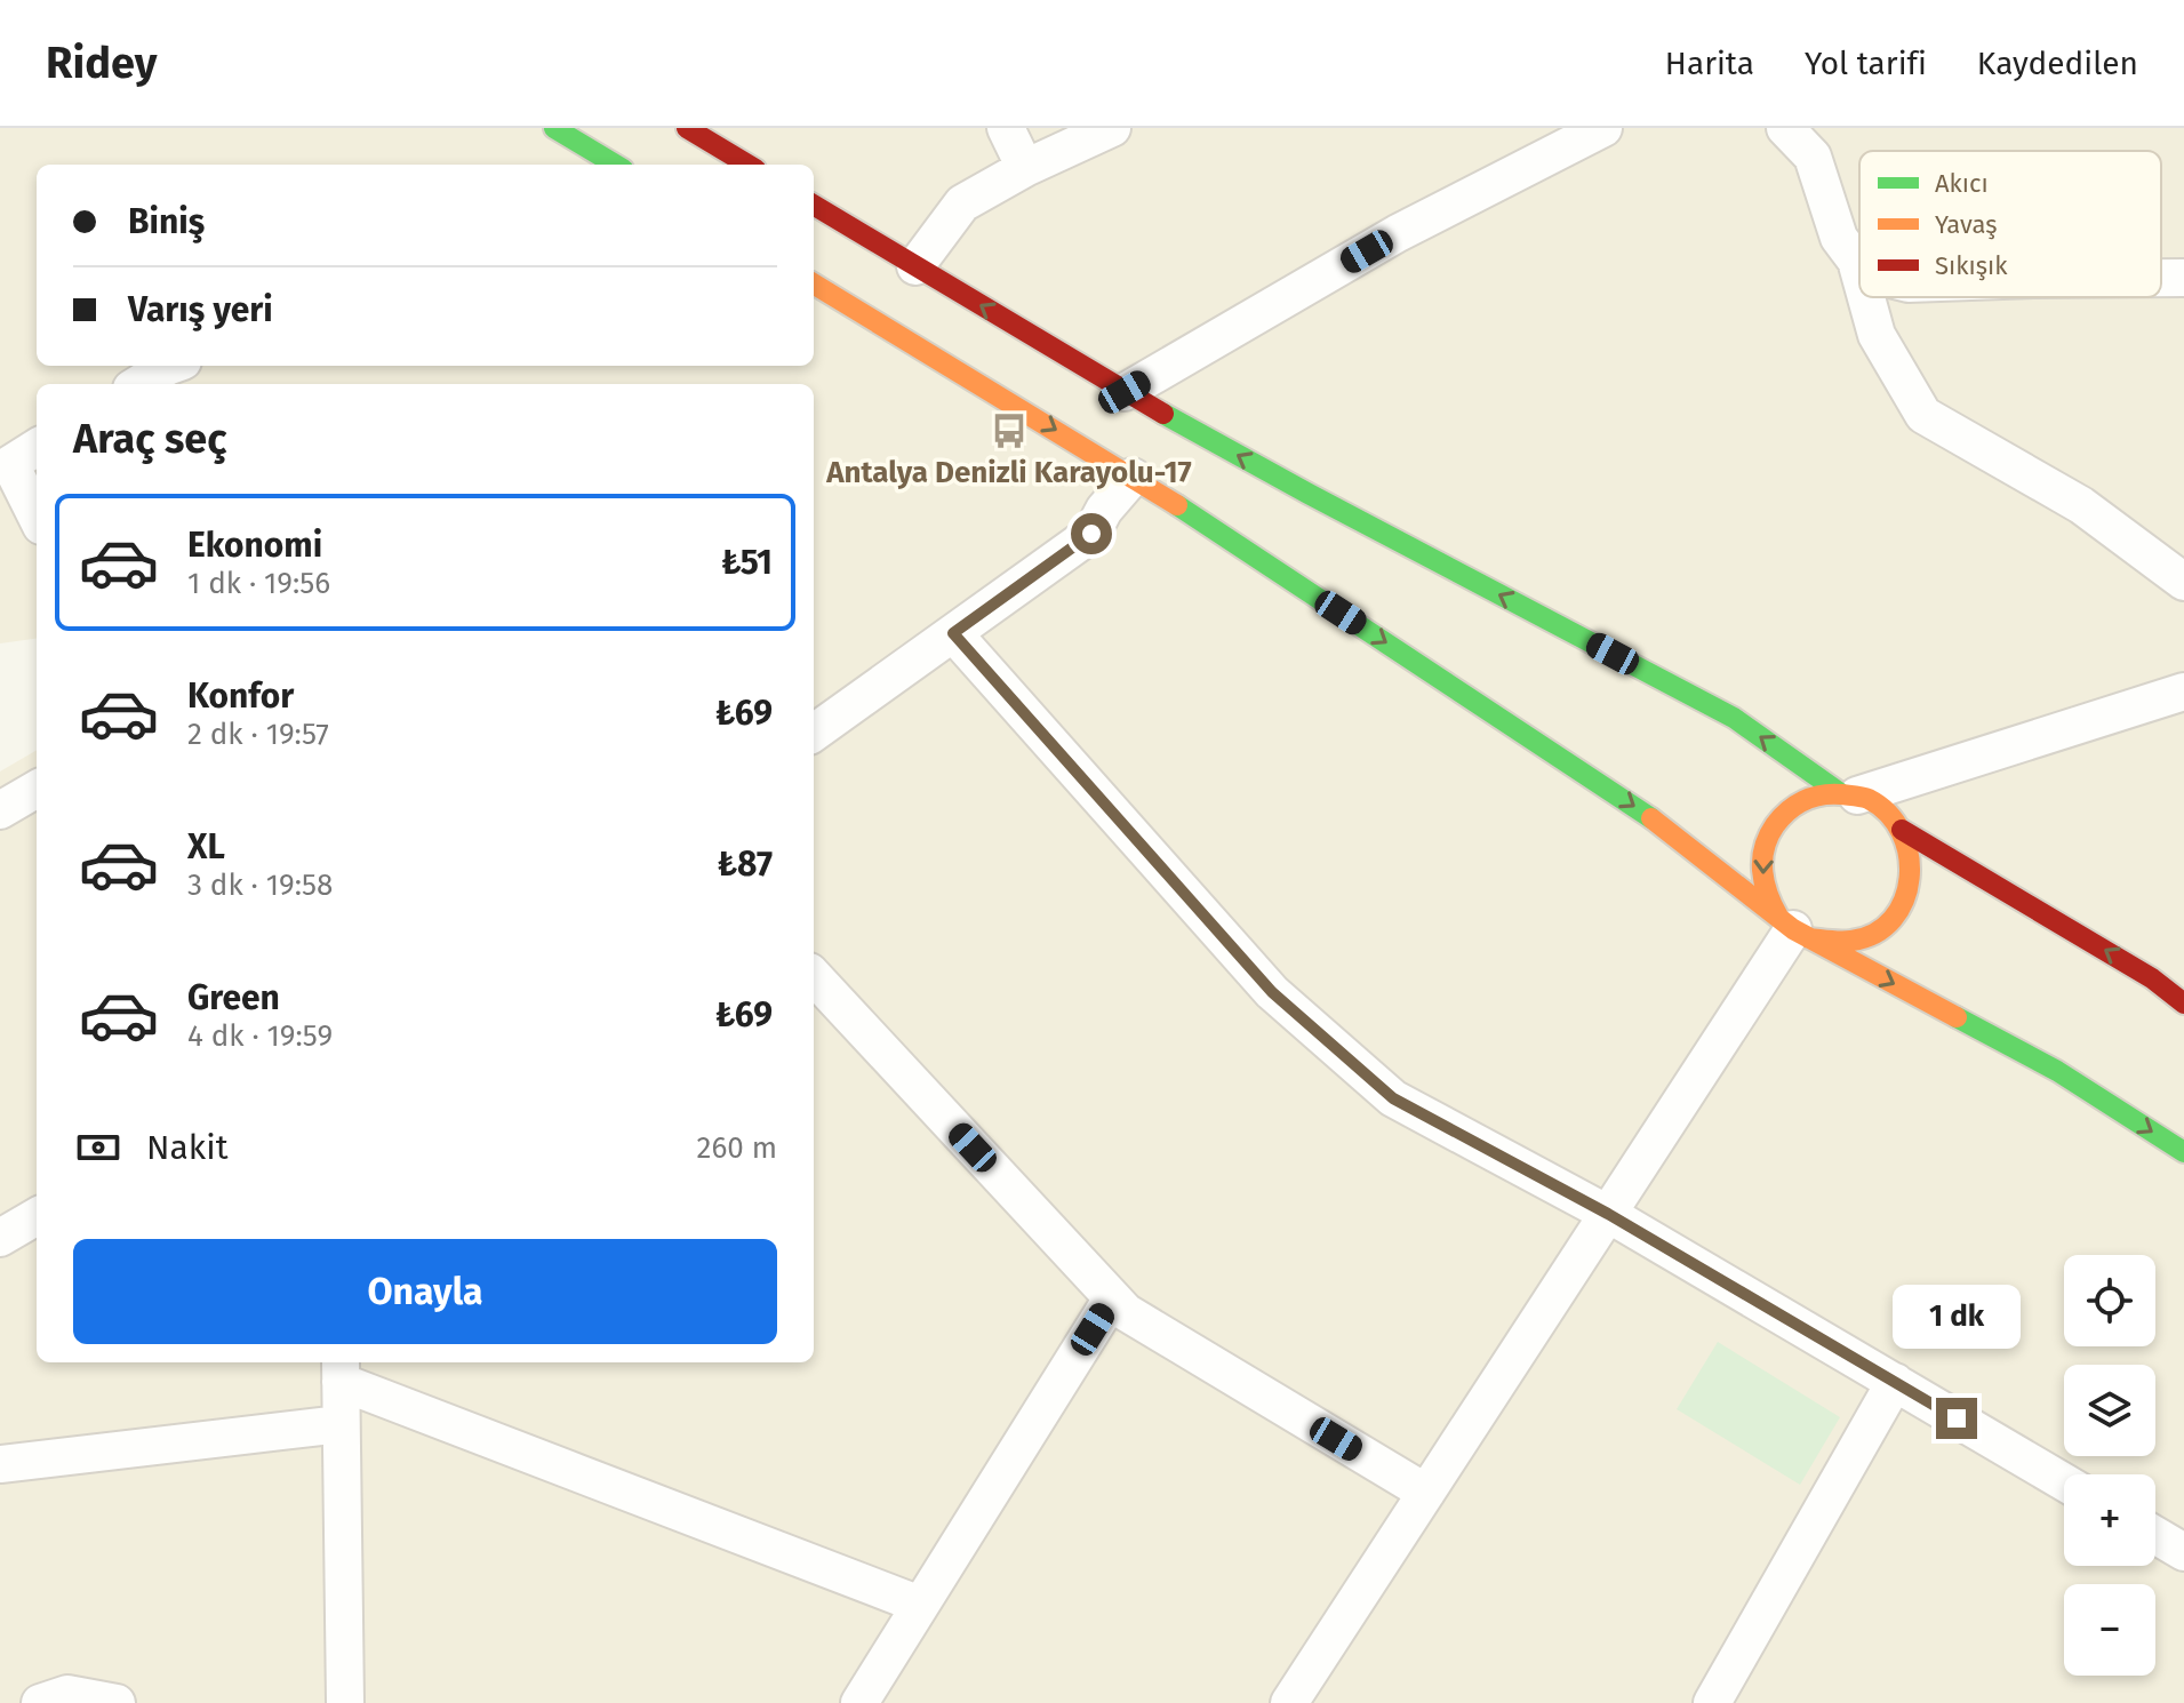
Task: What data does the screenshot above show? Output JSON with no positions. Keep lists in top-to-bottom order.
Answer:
{
  "places": {
    "bus stop": ["Antalya Denizli Karayolu-17"]
  },
  "legend": ["Akıcı", "Yavaş", "Sıkışık"],
  "page": {
    "header": "Ridey",
    "nav": ["Harita", "Yol tarifi", "Kaydedilen"],
    "banner": ["Biniş", "Varış yeri"],
    "heading": "Araç seç",
    "list": [
      {
        "name": "Ekonomi",
        "note": "1 dk · 19:56",
        "value": "₺51"
      },
      {
        "name": "Konfor",
        "note": "2 dk · 19:57",
        "value": "₺69"
      },
      {
        "name": "XL",
        "note": "3 dk · 19:58",
        "value": "₺87"
      },
      {
        "name": "Green",
        "note": "4 dk · 19:59",
        "value": "₺69"
      }
    ],
    "pay": ["Nakit", "260 m"],
    "buttons": "Onayla",
    "map_buttons": ["+", "−"],
    "bubble": "1 dk"
  }
}
